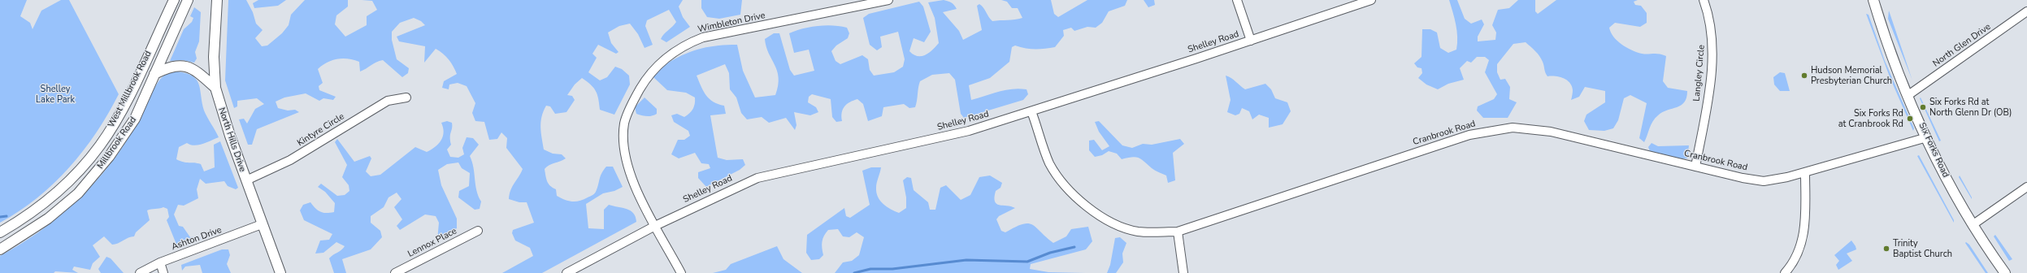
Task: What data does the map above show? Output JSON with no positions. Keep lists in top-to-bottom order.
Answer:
{
  "streets": {
    "main road": [
      "West Millbrook Road",
      "North Hills Drive",
      "Millbrook Road",
      "Six Forks Road"
    ],
    "street": [
      "Wimbleton Drive",
      "Shelley Road",
      "North Glen Drive",
      "Langley Circle",
      "Kintyre Circle",
      "Cranbrook Road",
      "Ashton Drive",
      "Lennox Place"
    ]
  },
  "crossings": [
    ["Wimbleton Drive", "Shelley Road"],
    ["Shelley Road", "Cranbrook Road"],
    ["North Glen Drive", "Six Forks Road"],
    ["Langley Circle", "Cranbrook Road"],
    ["Kintyre Circle", "North Hills Drive"],
    ["Cranbrook Road", "Six Forks Road"],
    ["North Hills Drive", "Ashton Drive"]
  ],
  "parks": ["Shelley Lake Park"],
  "places": [
    "Hudson Memorial Presbyterian Church",
    "Six Forks Rd at North Glenn Dr (OB)",
    "Six Forks Rd at Cranbrook Rd",
    "Trinity Baptist Church"
  ]
}
